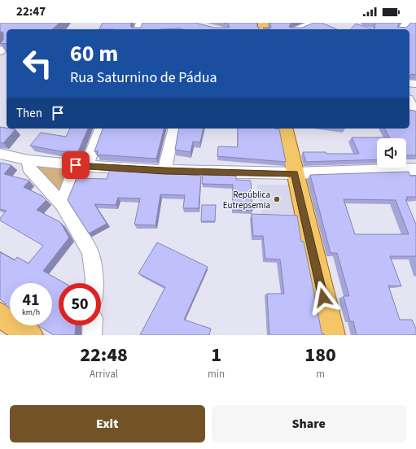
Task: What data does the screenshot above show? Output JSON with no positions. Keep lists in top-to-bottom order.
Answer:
{
  "places": ["República Eutrepsemia"],
  "page": {
    "status": "22:47",
    "turn": ["60 m", "Rua Saturnino de Pádua"],
    "then": "Then",
    "speed": "41 km/h",
    "limit": "50",
    "eta": [
      "22:48",
      "Arrival",
      "1",
      "min",
      "180",
      "m"
    ],
    "buttons": ["Exit", "Share"]
  }
}
